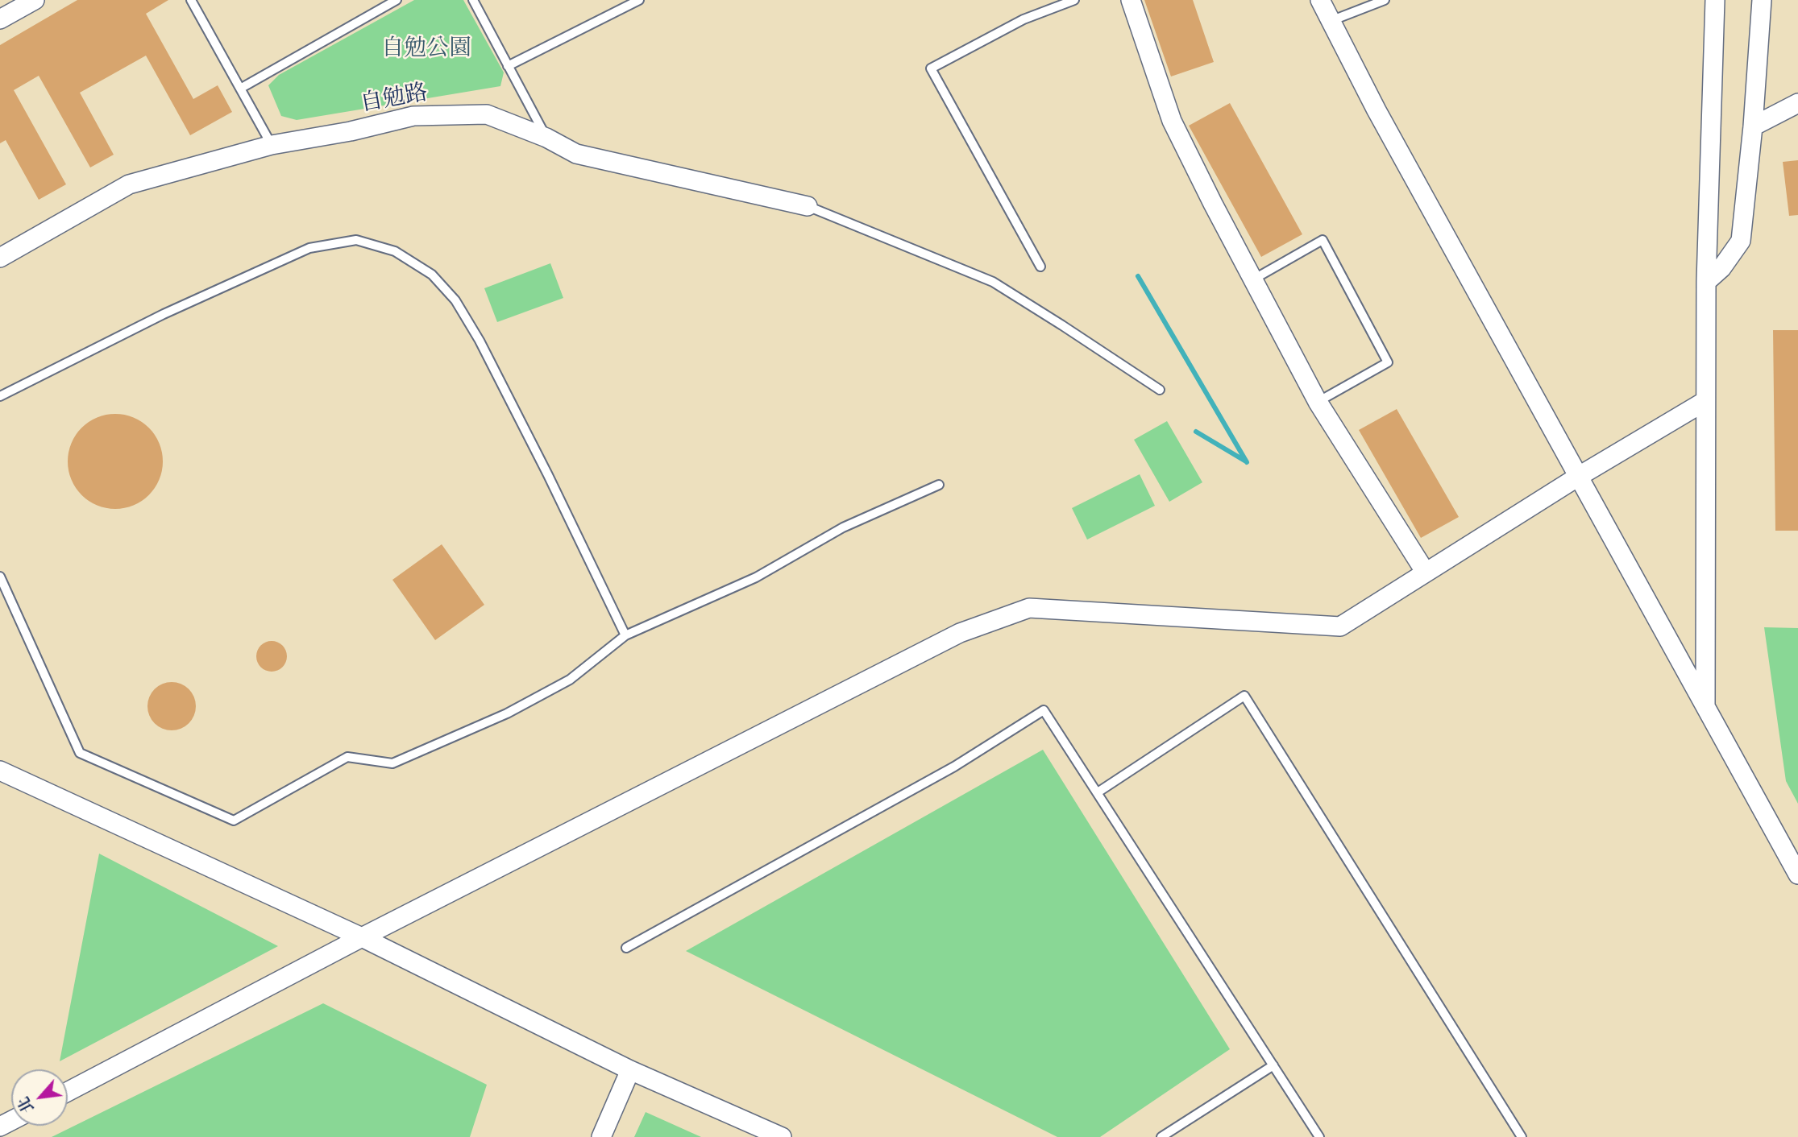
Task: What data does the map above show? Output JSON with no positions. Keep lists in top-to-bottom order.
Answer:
{
  "streets": {
    "street": ["自勉路"]
  },
  "parks": ["自勉公園"],
  "north": "bottom left"
}
